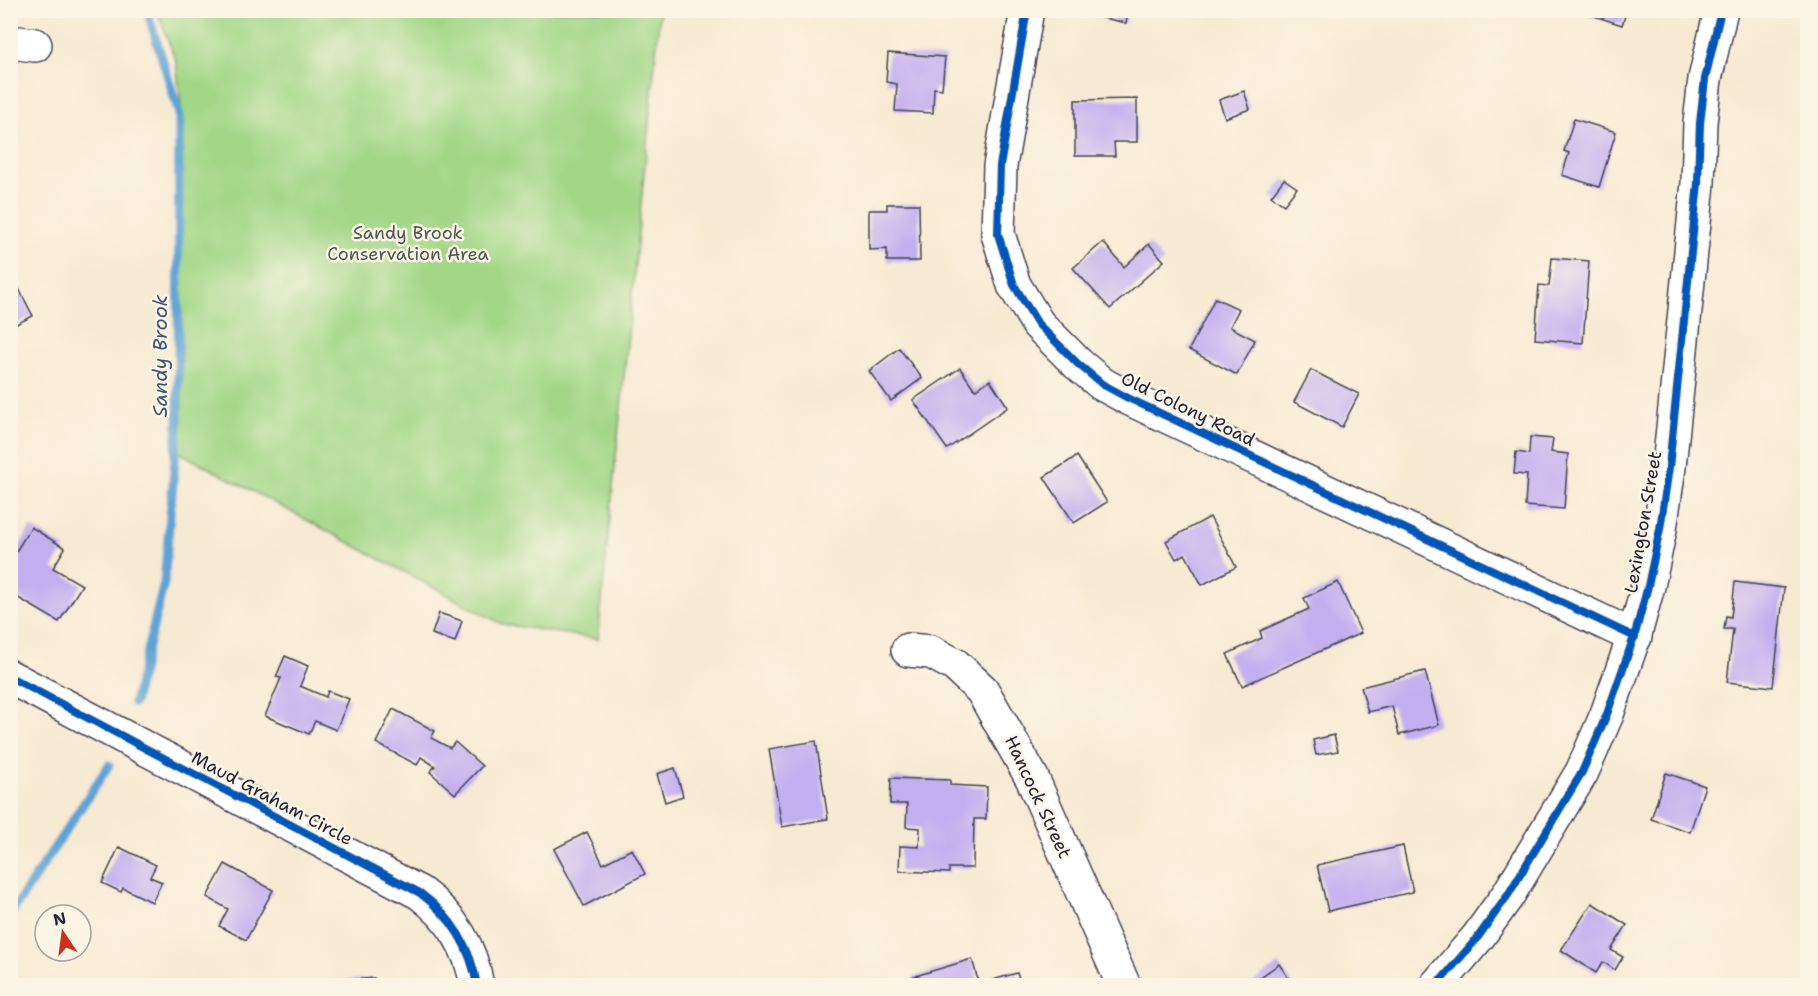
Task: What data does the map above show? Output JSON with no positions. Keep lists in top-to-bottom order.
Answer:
{
  "streets": {
    "street": [
      "Old Colony Road",
      "Lexington Street",
      "Hancock Street",
      "Maud Graham Circle"
    ]
  },
  "crossings": [
    ["Old Colony Road", "Lexington Street"]
  ],
  "water": ["Sandy Brook"],
  "parks": ["Sandy Brook Conservation Area"],
  "north": "top"
}
